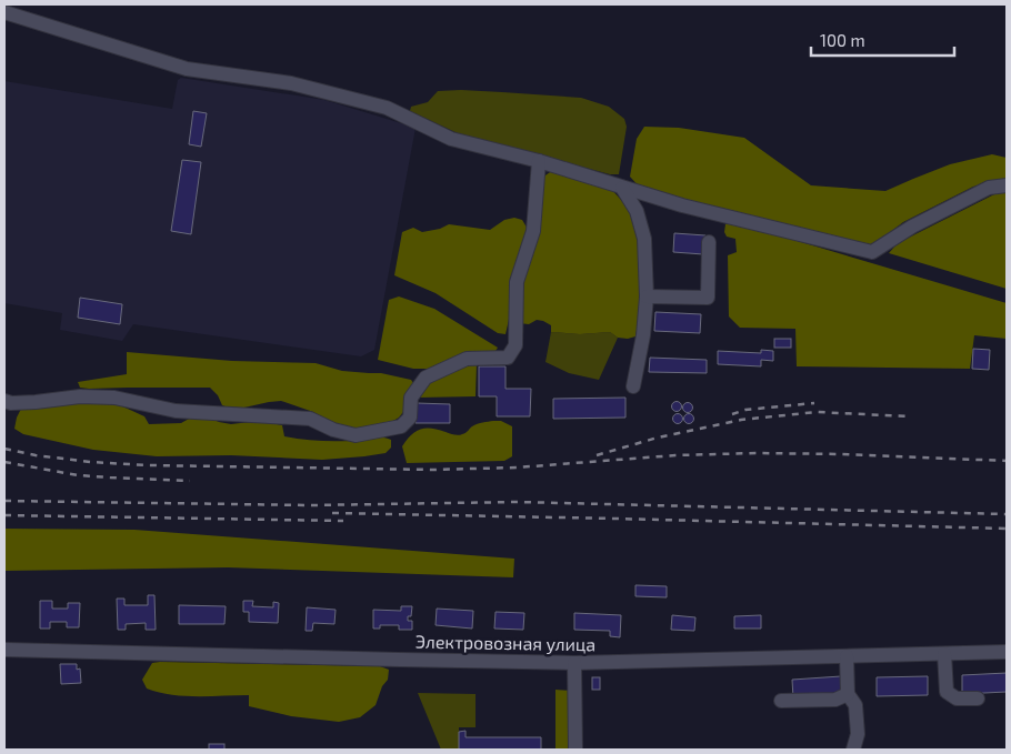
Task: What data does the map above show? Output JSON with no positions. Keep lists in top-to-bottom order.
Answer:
{
  "streets": {
    "street": ["Электровозная улица"]
  },
  "scale_bar": "100 m"
}
